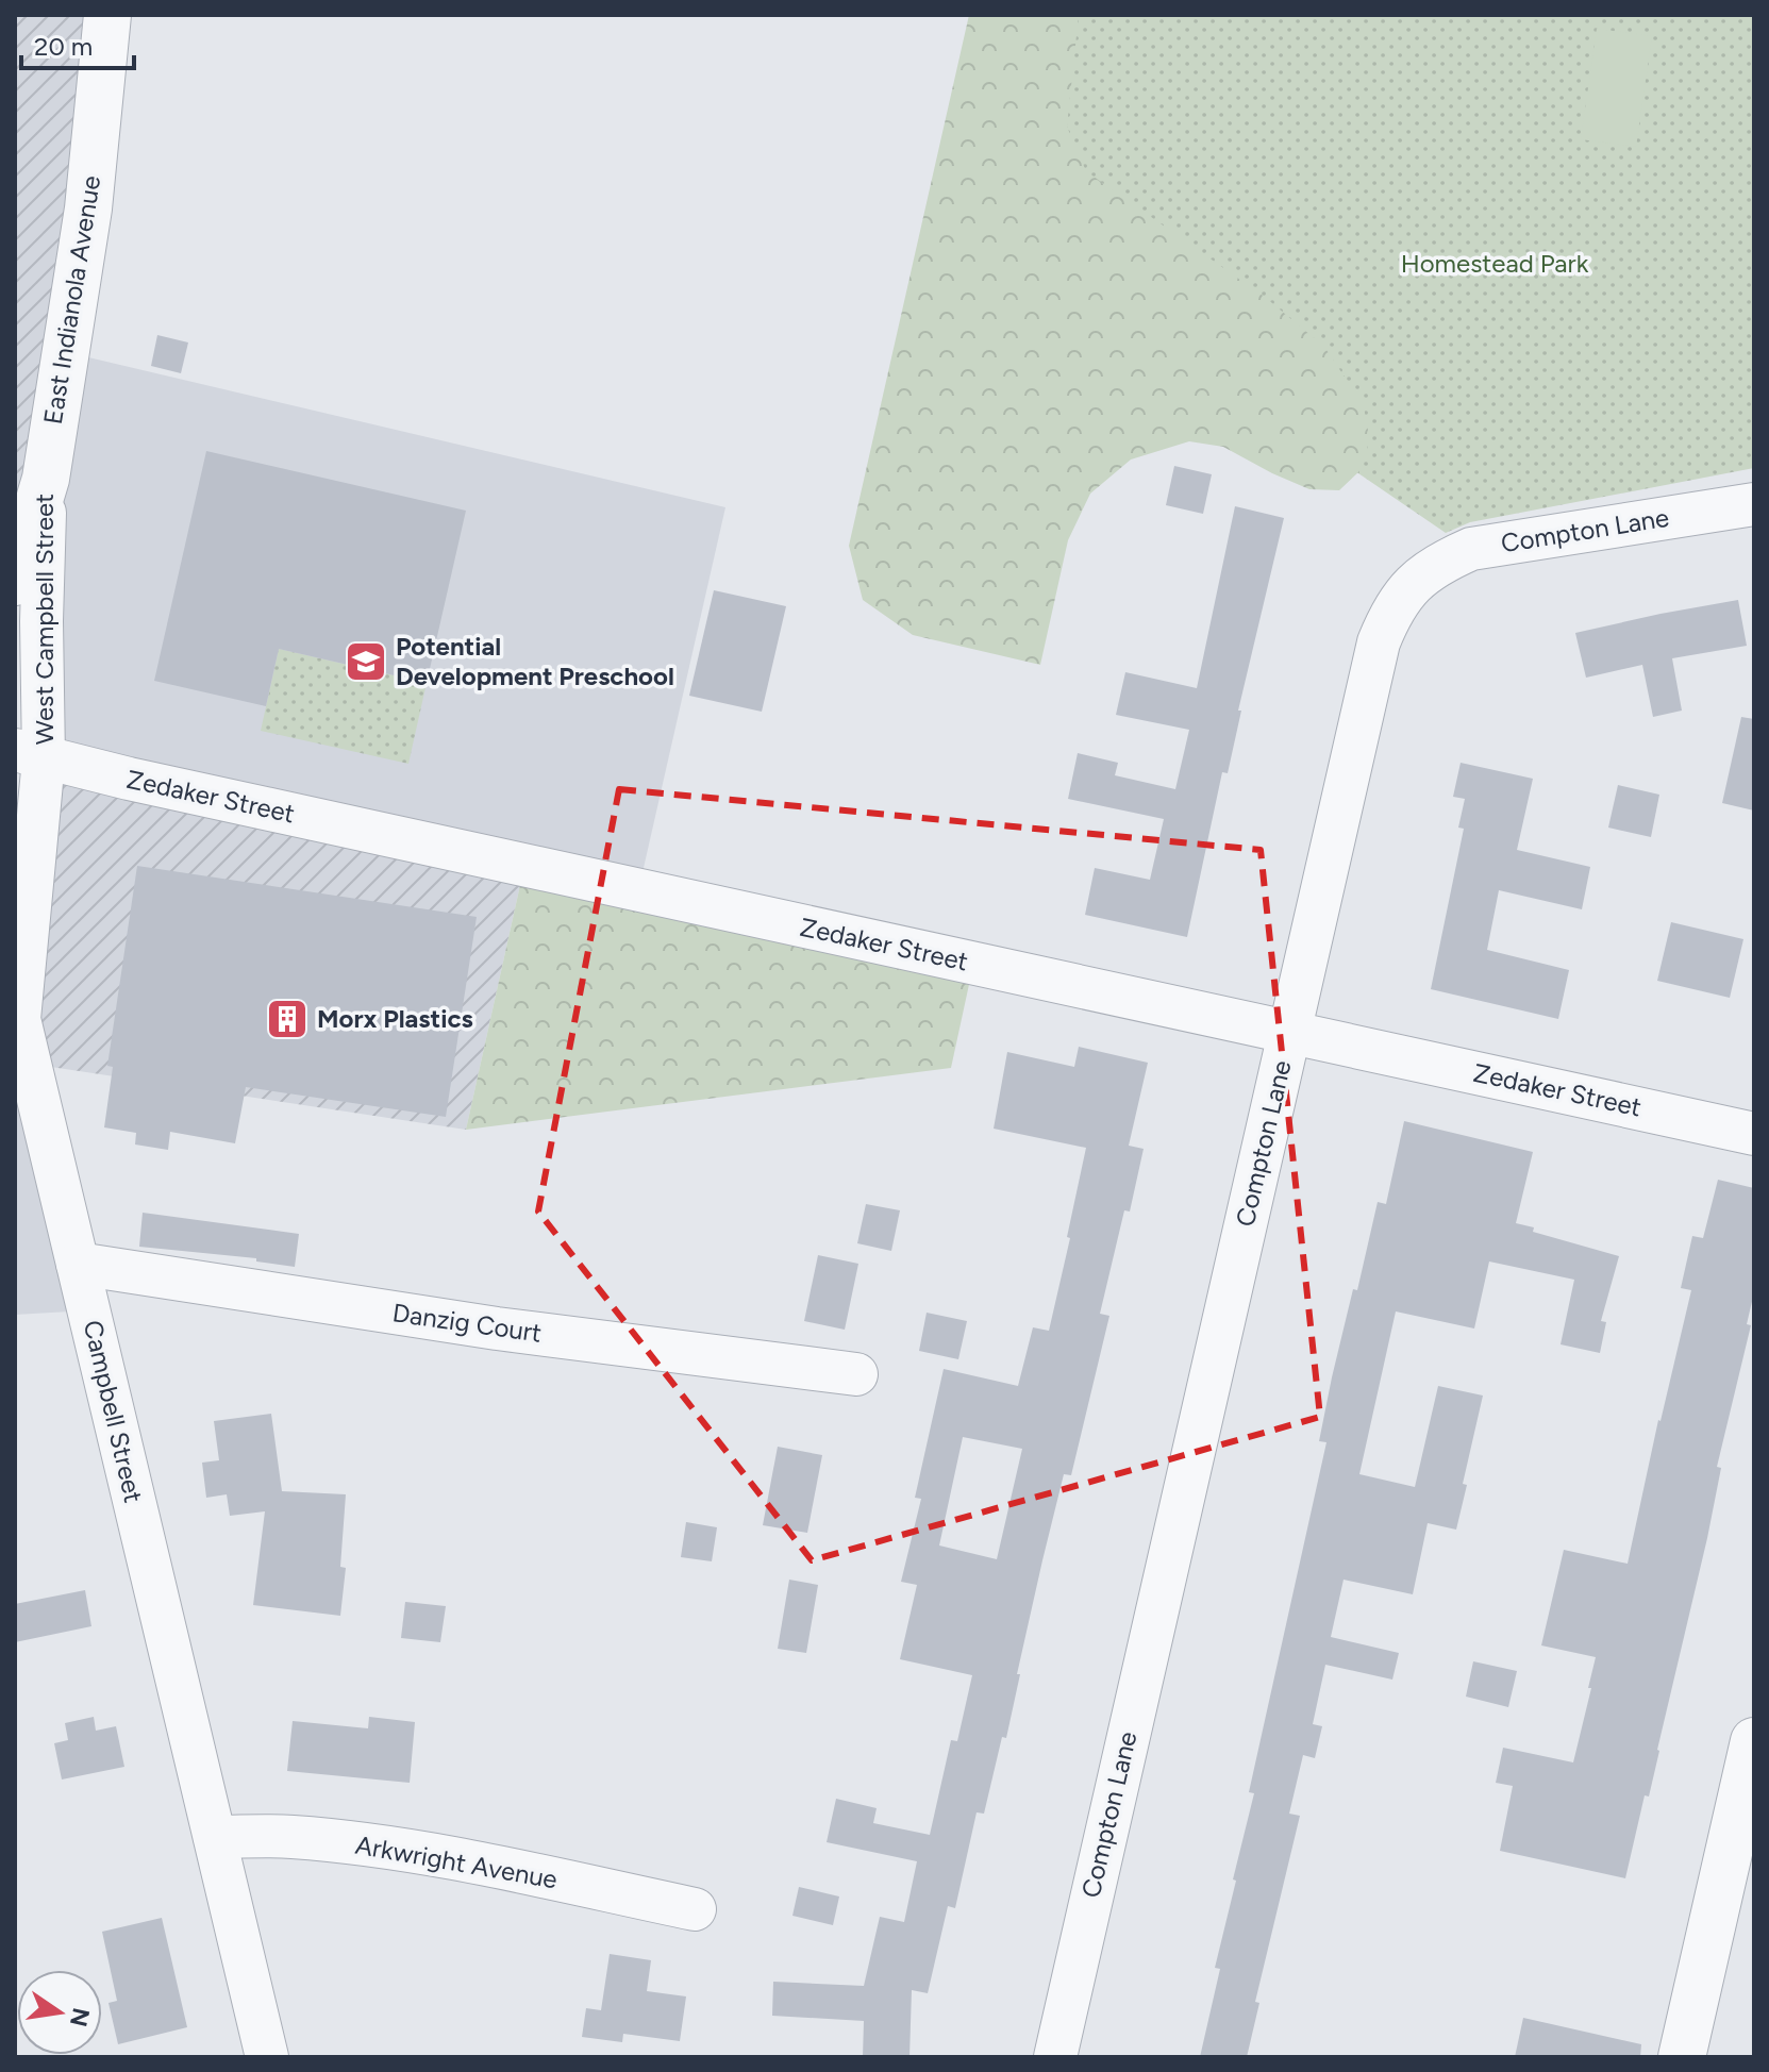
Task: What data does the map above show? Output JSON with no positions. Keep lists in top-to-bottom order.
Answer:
{
  "streets": {
    "street": [
      "East Indianola Avenue",
      "Compton Lane",
      "West Campbell Street",
      "Zedaker Street",
      "Danzig Court",
      "Campbell Street",
      "Arkwright Avenue"
    ]
  },
  "crossings": [
    ["East Indianola Avenue", "West Campbell Street"],
    ["Compton Lane", "Zedaker Street"],
    ["West Campbell Street", "Zedaker Street"],
    ["West Campbell Street", "Campbell Street"],
    ["Zedaker Street", "Campbell Street"],
    ["Danzig Court", "Campbell Street"],
    ["Campbell Street", "Arkwright Avenue"]
  ],
  "parks": ["Homestead Park"],
  "places": {
    "school or university": ["Potential Development Preschool"],
    "building": ["Morx Plastics"]
  },
  "scale_bar": "20 m",
  "north": "right"
}
